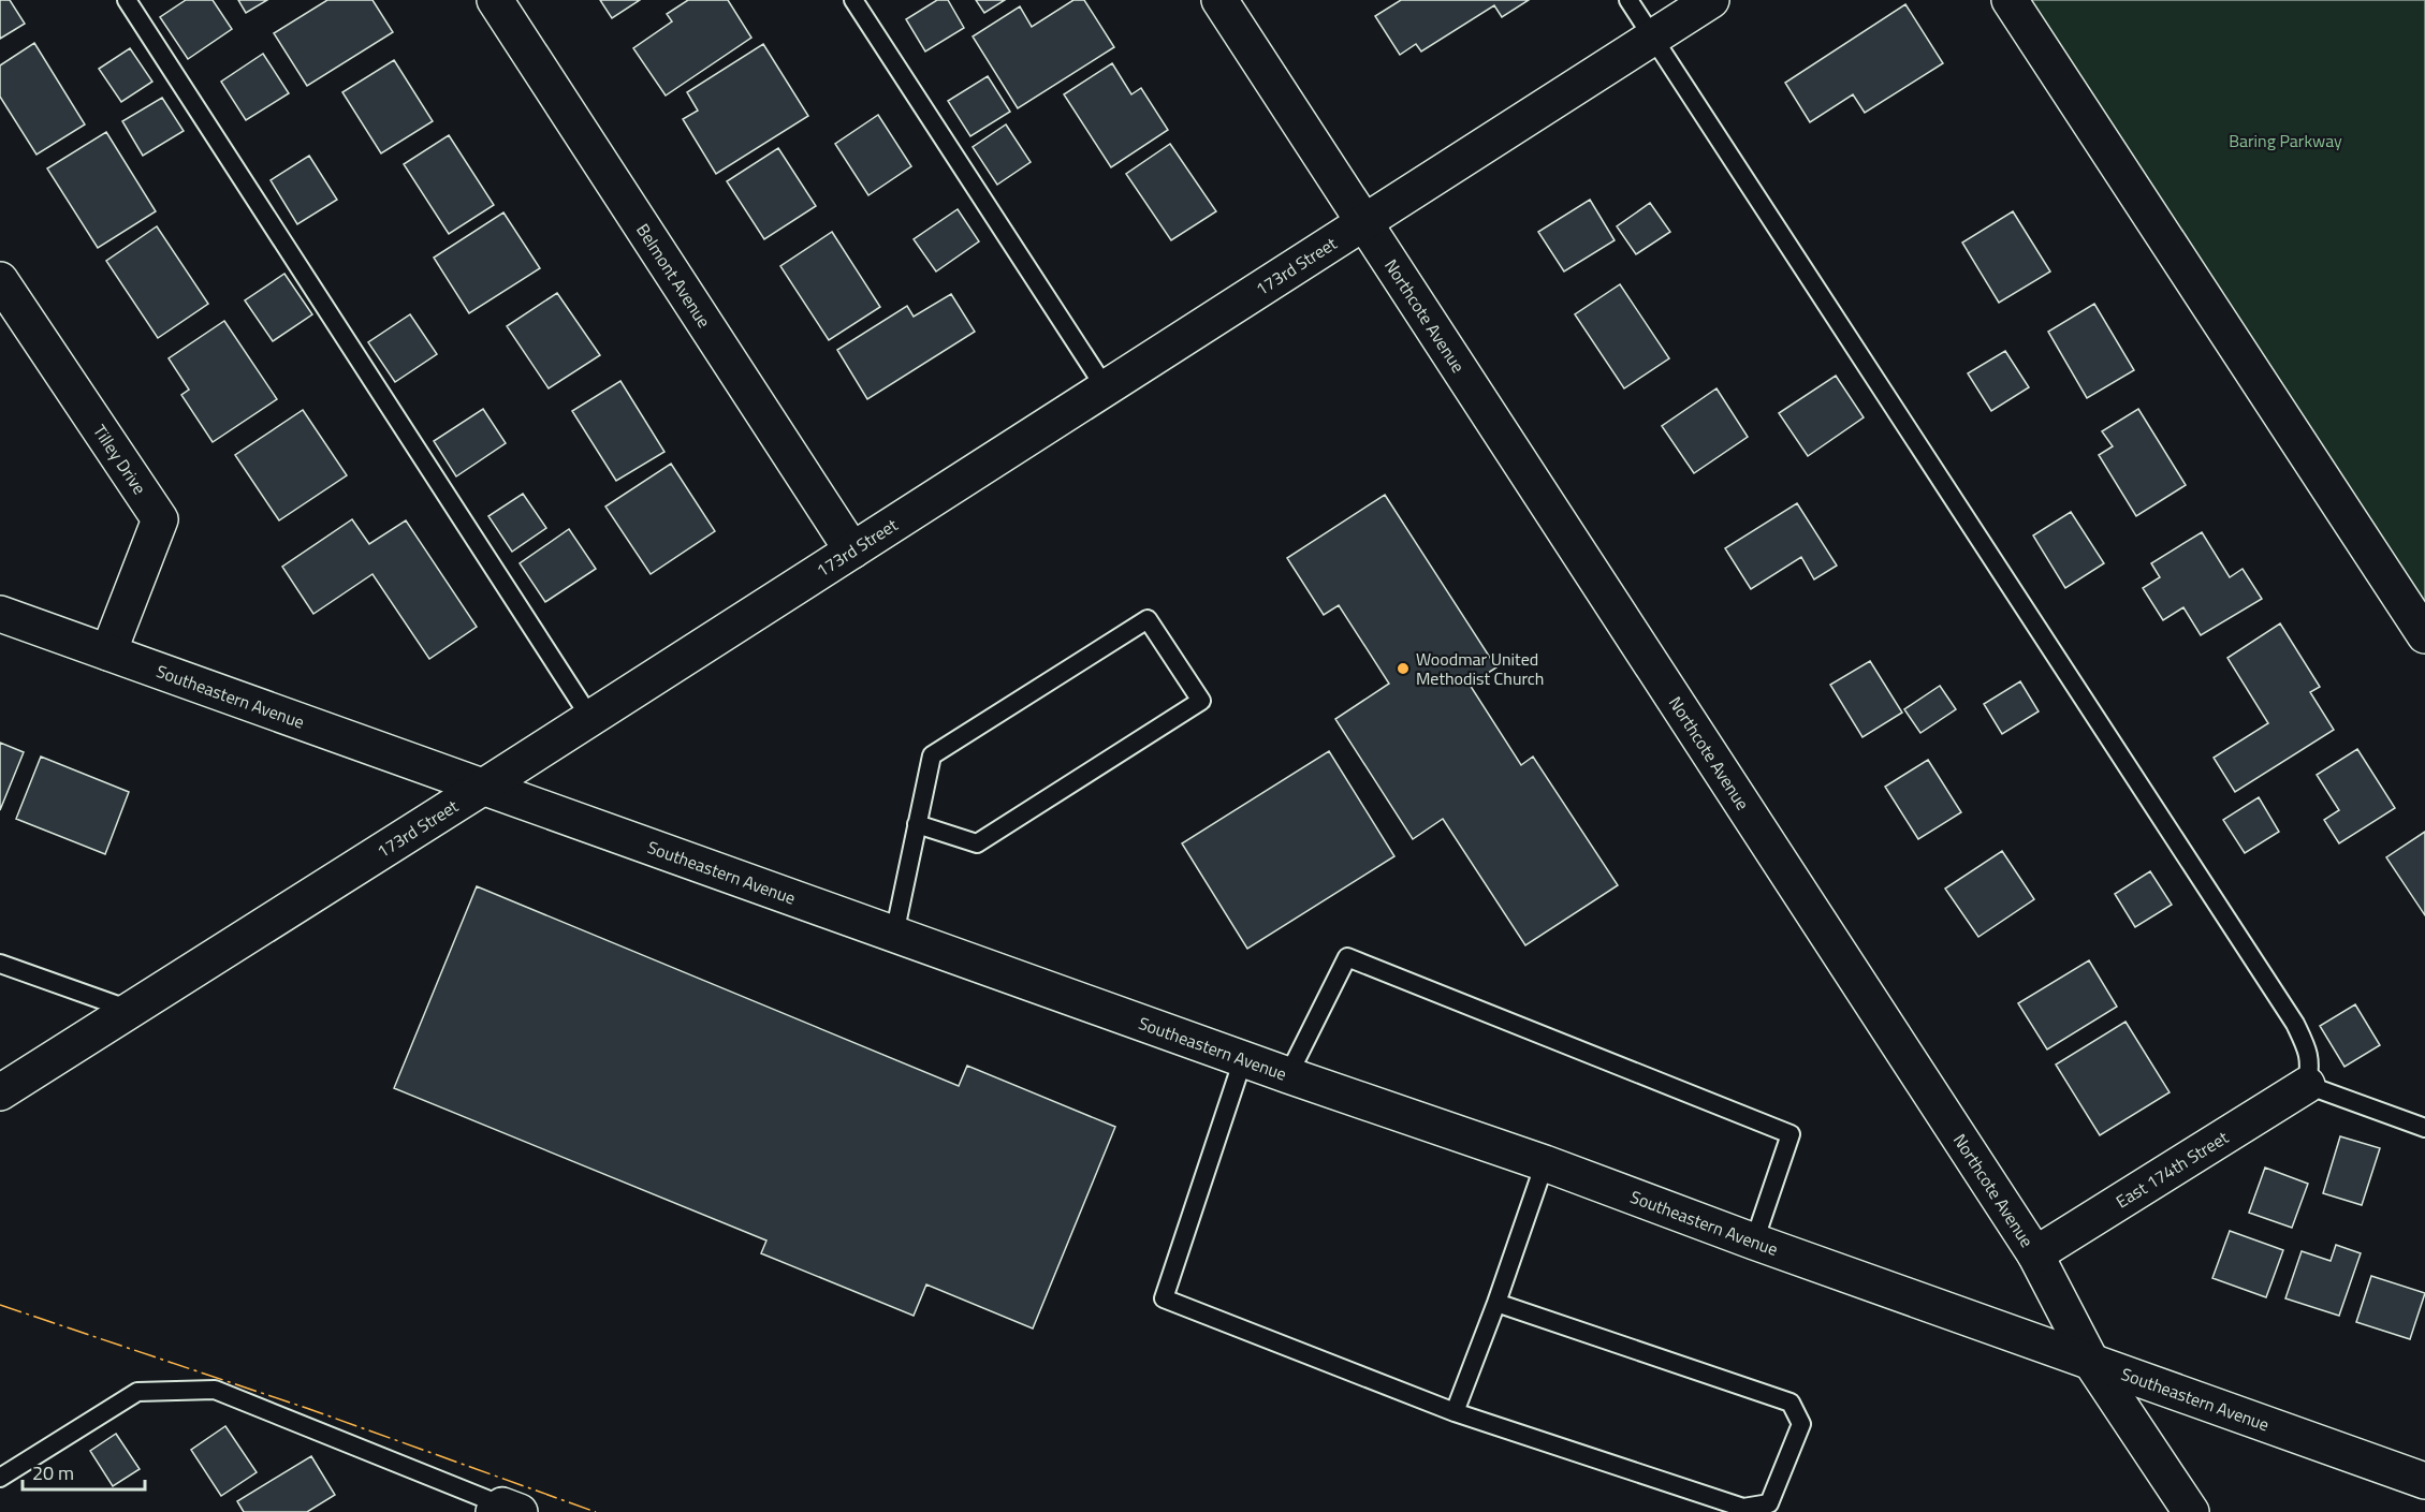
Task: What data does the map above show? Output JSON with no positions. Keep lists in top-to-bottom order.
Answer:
{
  "streets": {
    "street": [
      "173rd Street",
      "Belmont Avenue",
      "Northcote Avenue",
      "Tilley Drive",
      "Southeastern Avenue",
      "East 174th Street"
    ]
  },
  "crossings": [
    ["173rd Street", "Belmont Avenue"],
    ["173rd Street", "Northcote Avenue"],
    ["173rd Street", "Southeastern Avenue"],
    ["Northcote Avenue", "Southeastern Avenue"],
    ["Northcote Avenue", "East 174th Street"],
    ["Tilley Drive", "Southeastern Avenue"]
  ],
  "parks": ["Baring Parkway"],
  "places": ["Woodmar United Methodist Church"],
  "scale_bar": "20 m"
}
